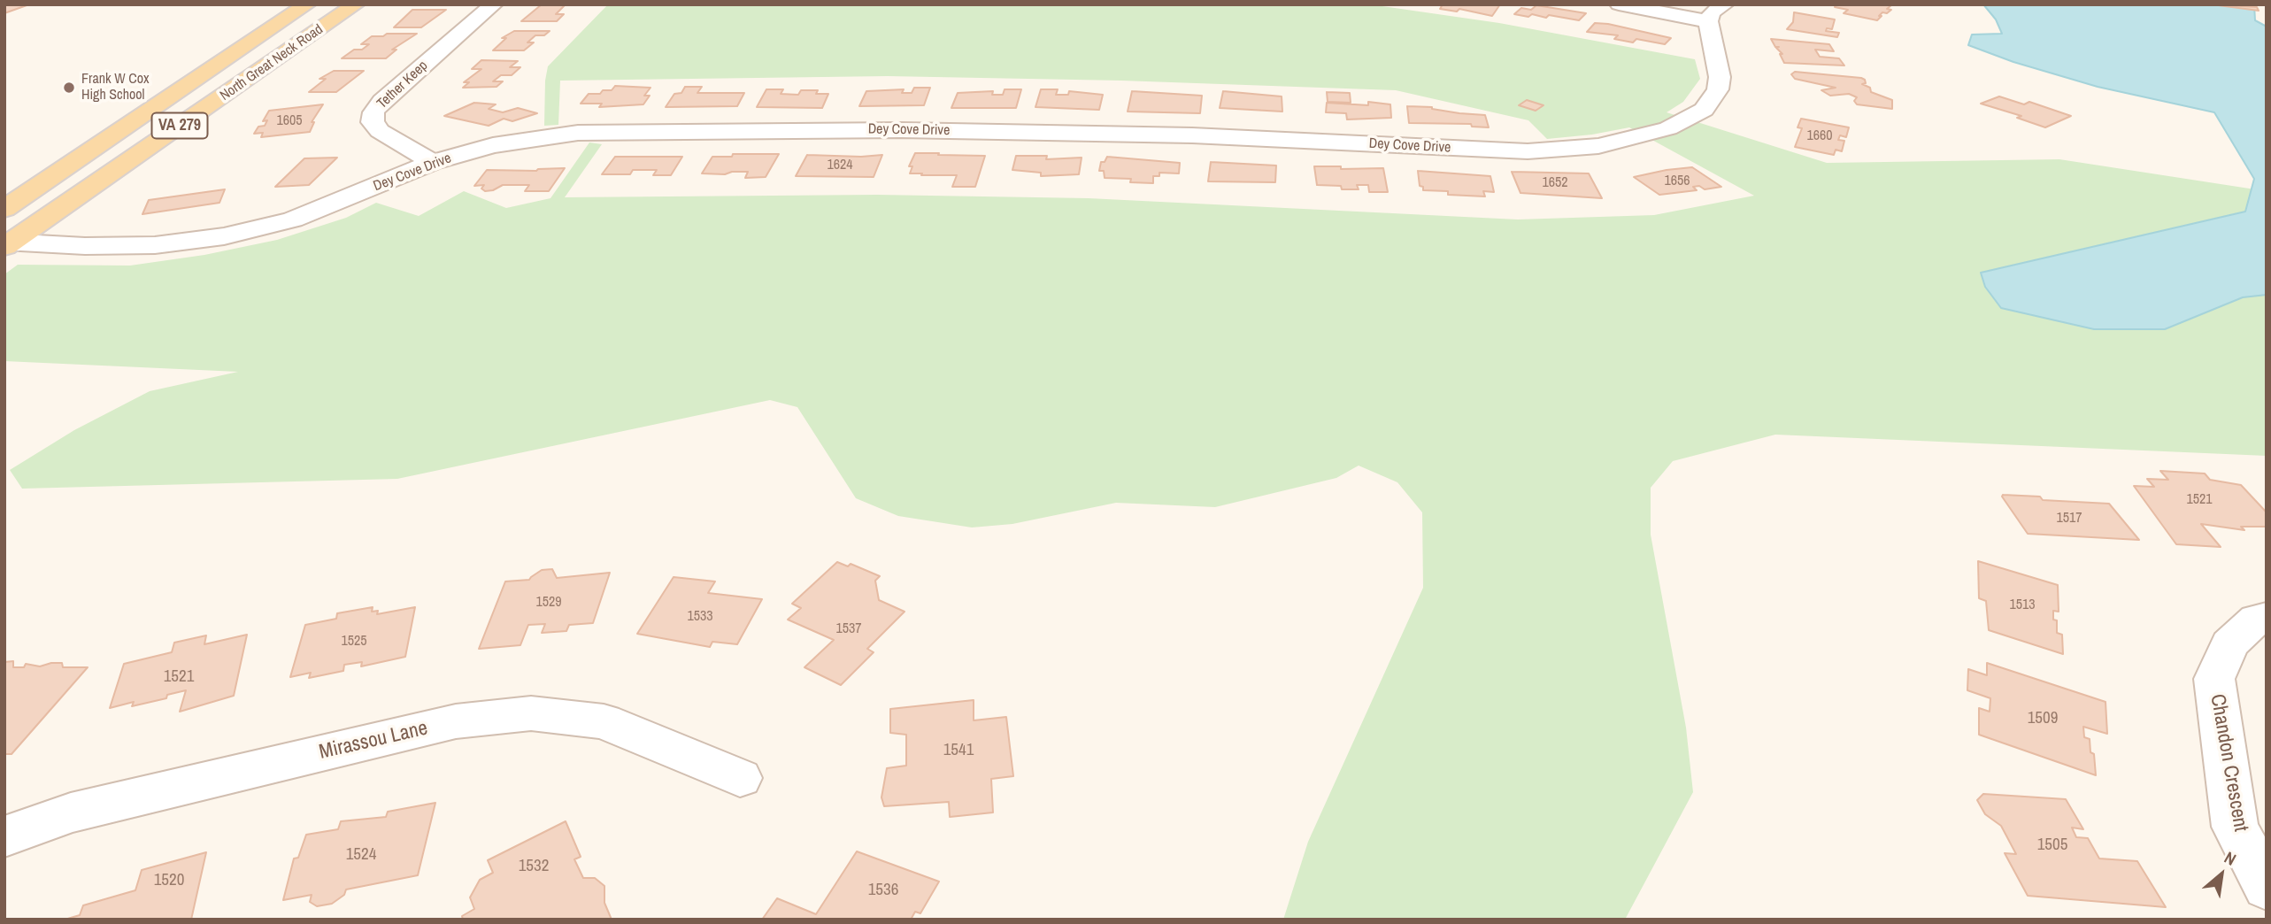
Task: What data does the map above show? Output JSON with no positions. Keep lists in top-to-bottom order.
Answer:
{
  "streets": {
    "main road": ["North Great Neck Road", "VA 279"],
    "street": [
      "Tether Keep",
      "Dey Cove Drive",
      "Mirassou Lane",
      "Chandon Crescent"
    ]
  },
  "crossings": [
    ["North Great Neck Road", "Dey Cove Drive"],
    ["Tether Keep", "Dey Cove Drive"]
  ],
  "places": ["Frank W Cox High School"],
  "house_numbers": [
    "1605",
    "1660",
    "1624",
    "1656",
    "1652",
    "1521",
    "1517",
    "1529",
    "1513",
    "1533",
    "1537",
    "1525",
    "1521",
    "1509",
    "1541",
    "1505",
    "1524",
    "1532",
    "1520",
    "1536"
  ],
  "north": "top right"
}
